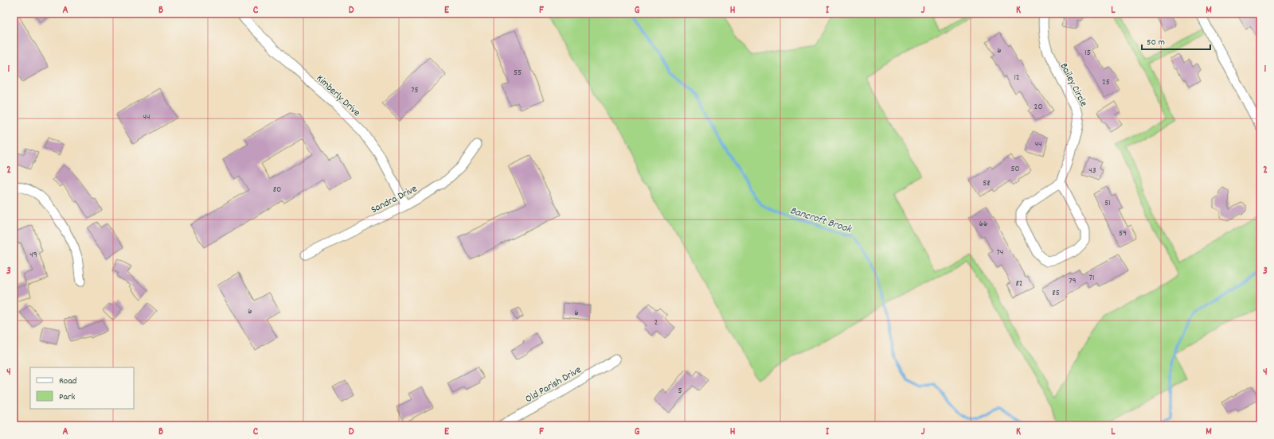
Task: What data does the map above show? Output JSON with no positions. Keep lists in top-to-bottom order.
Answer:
{
  "streets": {
    "street": [
      "Bailey Circle",
      "Kimberly Drive",
      "Sandra Drive",
      "Old Parish Drive"
    ]
  },
  "crossings": [
    ["Kimberly Drive", "Sandra Drive"]
  ],
  "water": ["Bancroft Brook"],
  "house_numbers": [
    "6",
    "15",
    "55",
    "12",
    "25",
    "75",
    "20",
    "44",
    "44",
    "50",
    "43",
    "58",
    "80",
    "51",
    "66",
    "59",
    "74",
    "49",
    "71",
    "79",
    "82",
    "85",
    "6",
    "6",
    "2",
    "5"
  ],
  "legend": ["Road", "Park"],
  "scale_bar": "50 m",
  "grid": {
    "columns": [
      "A",
      "B",
      "C",
      "D",
      "E",
      "F",
      "G",
      "H",
      "I",
      "J",
      "K",
      "L",
      "M"
    ],
    "rows": [
      "1",
      "2",
      "3",
      "4"
    ]
  }
}
